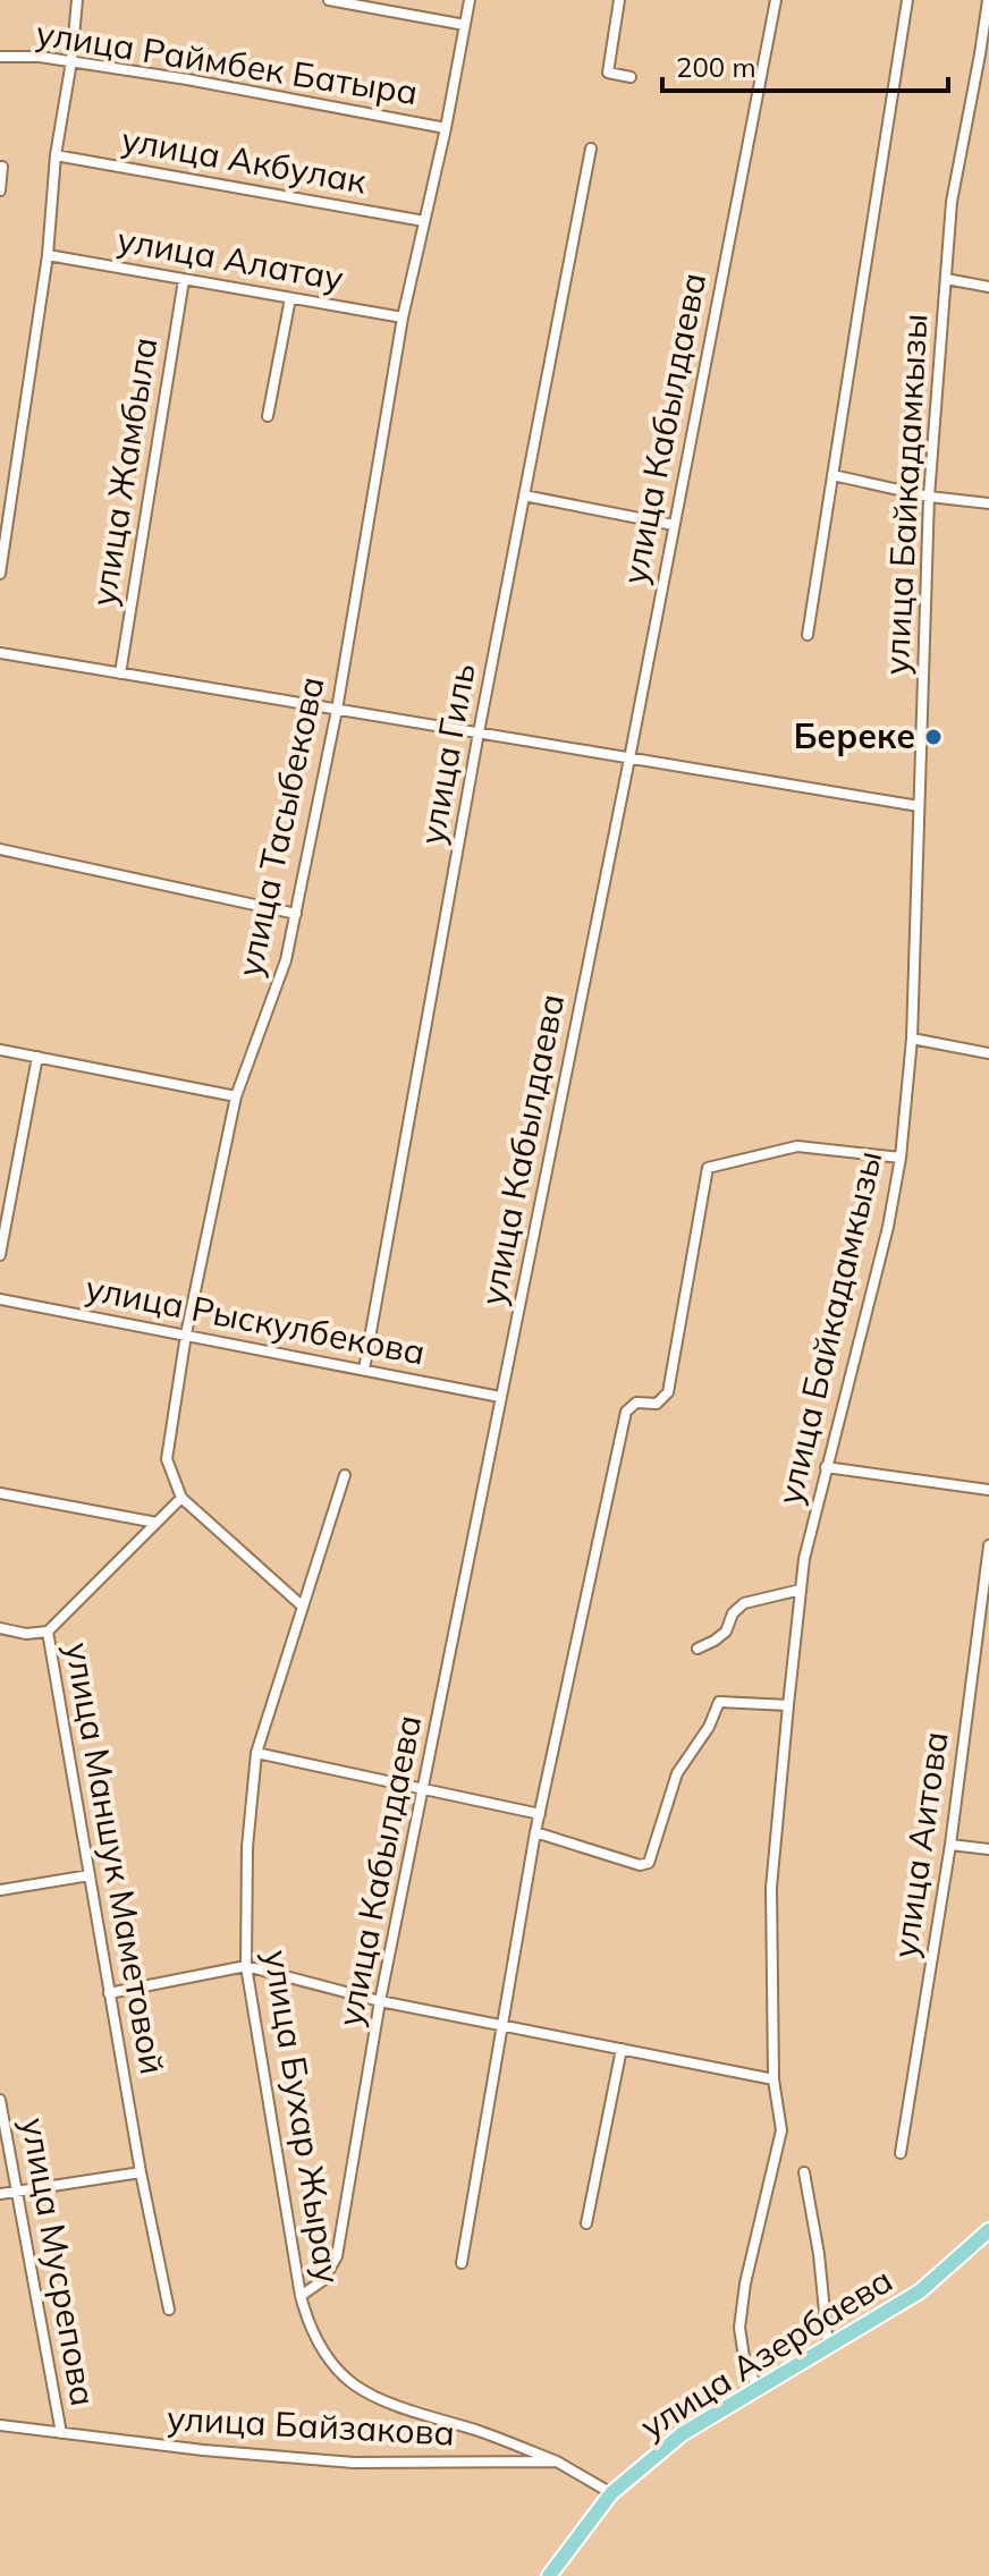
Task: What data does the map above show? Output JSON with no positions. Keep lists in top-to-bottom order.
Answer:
{
  "streets": {
    "main road": ["улица Азербаева"],
    "street": [
      "улица Раймбек Батыра",
      "улица Акбулак",
      "улица Алатау",
      "улица Кабылдаева",
      "улица Жамбыла",
      "улица Байкадамкызы",
      "улица Гиль",
      "улица Тасыбекова",
      "улица Рыскулбекова",
      "улица Аитова",
      "улица Маншук Маметовой",
      "улица Бухар Жырау",
      "улица Мусрепова",
      "улица Байзакова"
    ]
  },
  "crossings": [
    ["улица Раймбек Батыра", "улица Тасыбекова"],
    ["улица Акбулак", "улица Тасыбекова"],
    ["улица Алатау", "улица Жамбыла"],
    ["улица Алатау", "улица Тасыбекова"],
    ["улица Кабылдаева", "улица Рыскулбекова"],
    ["улица Кабылдаева", "улица Бухар Жырау"],
    ["улица Байкадамкызы", "улица Азербаева"],
    ["улица Гиль", "улица Рыскулбекова"],
    ["улица Тасыбекова", "улица Рыскулбекова"],
    ["улица Тасыбекова", "улица Маншук Маметовой"],
    ["улица Тасыбекова", "улица Бухар Жырау"],
    ["улица Бухар Жырау", "улица Байзакова"],
    ["улица Мусрепова", "улица Байзакова"]
  ],
  "places": ["Береке"],
  "scale_bar": "200 m"
}
